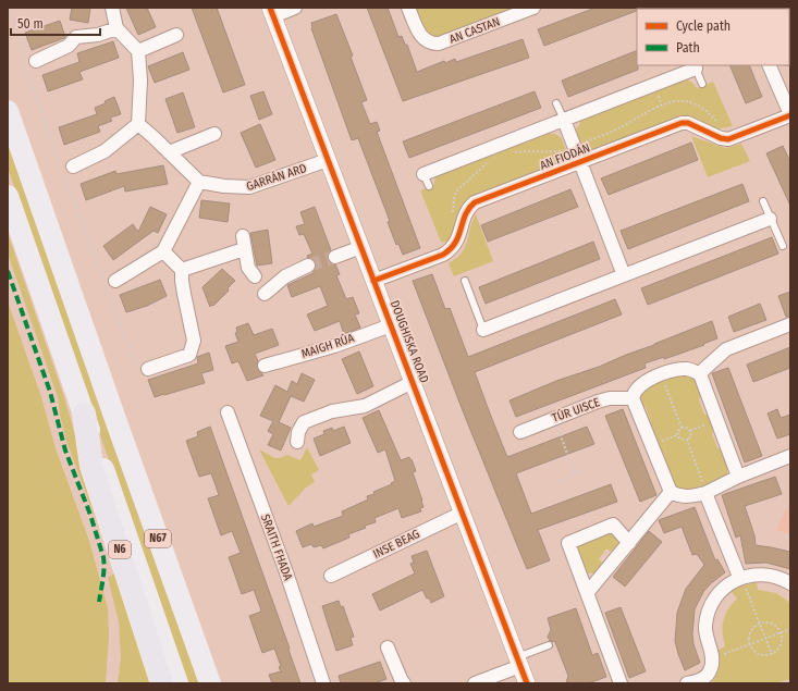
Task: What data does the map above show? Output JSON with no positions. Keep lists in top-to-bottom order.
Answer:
{
  "streets": {
    "highway": ["N6"],
    "main road": ["N67"],
    "street": [
      "AN CASTAN",
      "AN FIODÁN",
      "GARRÁN ARD",
      "DOUGHISKA ROAD",
      "MAIGH RÚA",
      "TÚR UISCE",
      "INSE BEAG",
      "SRAITH FHADA"
    ]
  },
  "crossings": [
    ["AN FIODÁN", "DOUGHISKA ROAD"],
    ["GARRÁN ARD", "DOUGHISKA ROAD"],
    ["DOUGHISKA ROAD", "MAIGH RÚA"],
    ["DOUGHISKA ROAD", "INSE BEAG"],
    ["N67", "N6"]
  ],
  "legend": ["Cycle path", "Path"],
  "scale_bar": "50 m"
}
